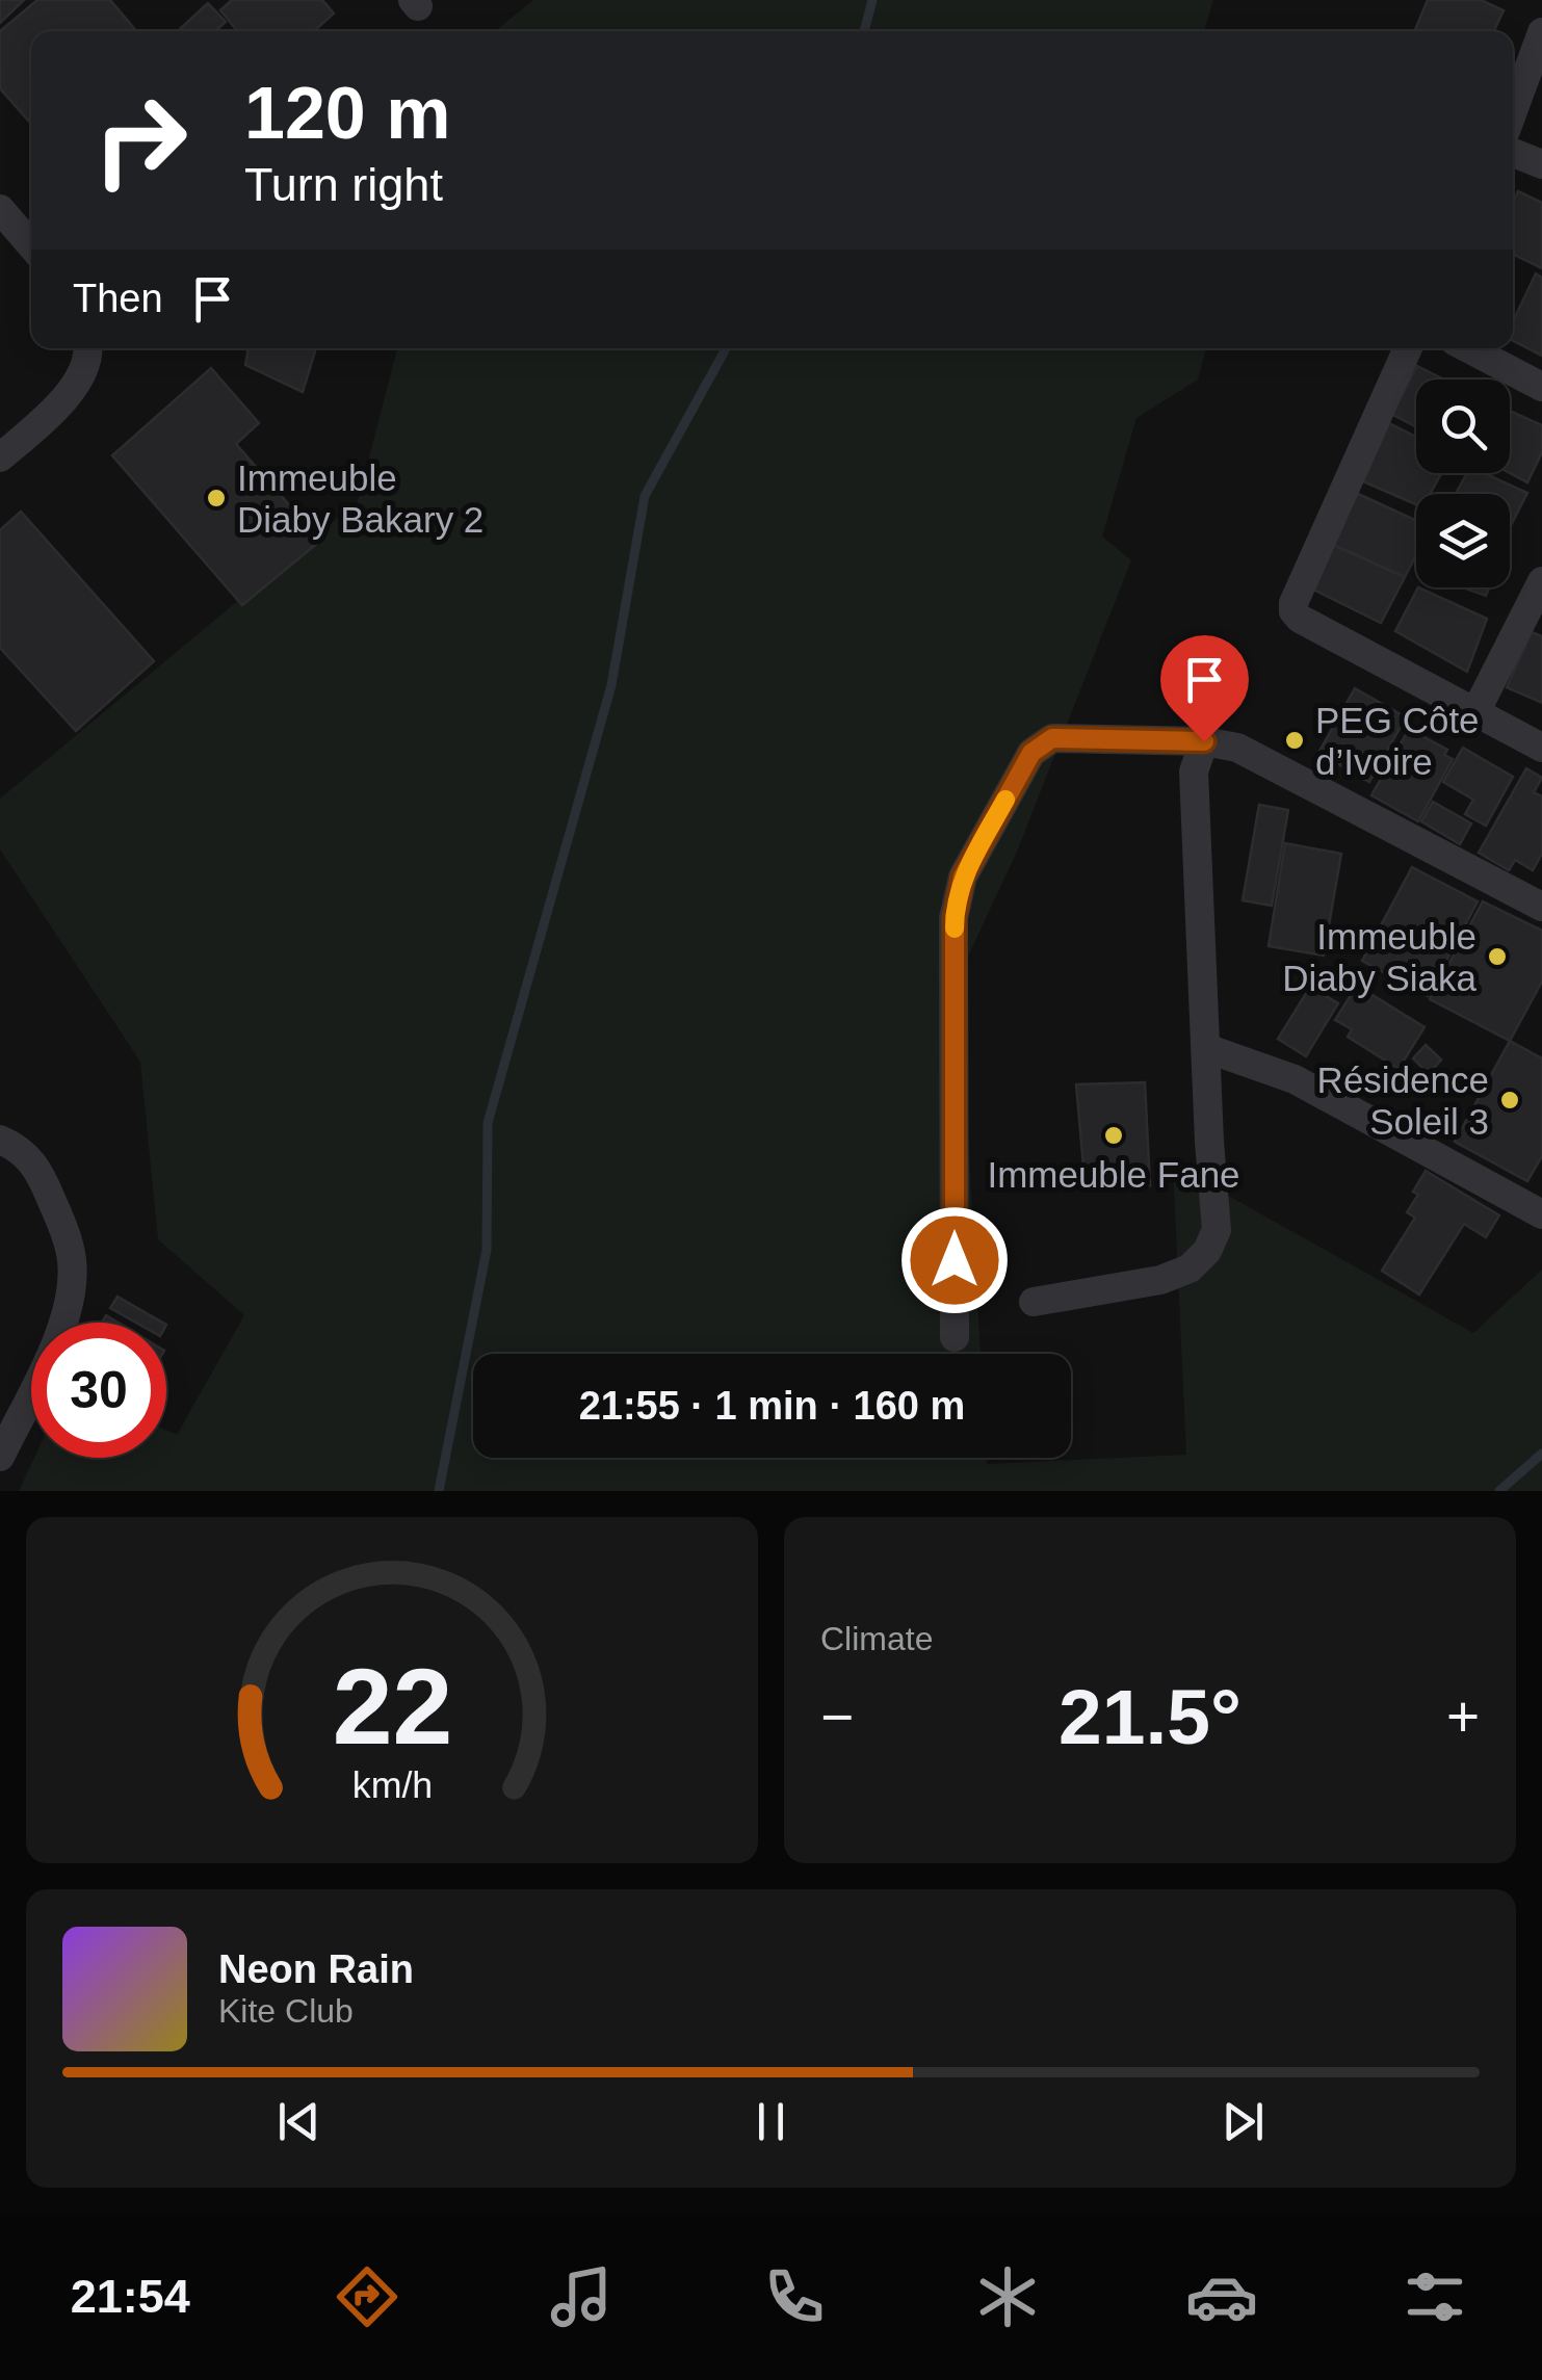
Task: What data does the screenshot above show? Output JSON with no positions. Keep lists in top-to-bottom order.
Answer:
{
  "places": [
    "Immeuble Diaby Bakary 2",
    "PEG Côte d’Ivoire",
    "Immeuble Diaby Siaka",
    "Résidence Soleil 3",
    "Immeuble Fane"
  ],
  "page": {
    "turn": ["120 m", "Turn right"],
    "then": "Then",
    "limit": "30",
    "trip": "21:55 · 1 min · 160 m",
    "tile": "Climate",
    "heat": ["−", "21.5°", "+"],
    "song": ["Neon Rain", "Kite Club"],
    "tabs": "21:54",
    "gauge": ["22", "km/h"]
  }
}
